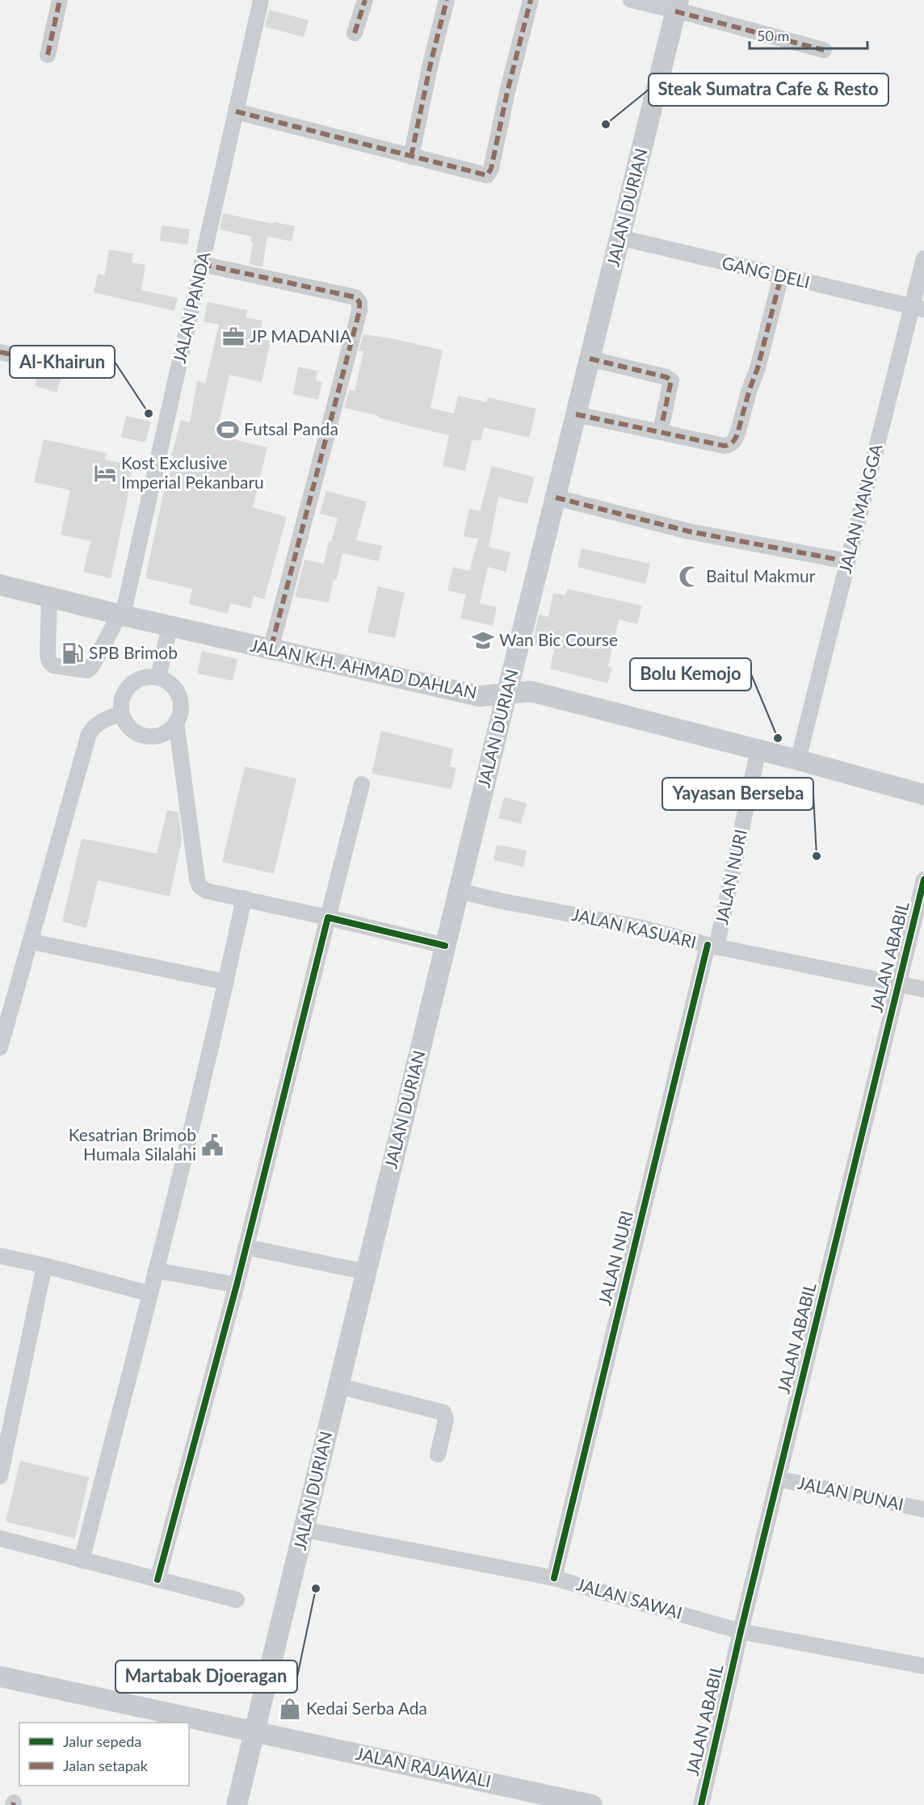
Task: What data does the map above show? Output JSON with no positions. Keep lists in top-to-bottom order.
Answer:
{
  "streets": {
    "main road": ["JALAN DURIAN", "JALAN K.H. AHMAD DAHLAN", "JALAN RAJAWALI"],
    "street": [
      "GANG DELI",
      "JALAN PANDA",
      "JALAN MANGGA",
      "JALAN NURI",
      "JALAN KASUARI",
      "JALAN ABABIL",
      "JALAN PUNAI",
      "JALAN SAWAI"
    ]
  },
  "crossings": [
    ["JALAN DURIAN", "GANG DELI"],
    ["JALAN DURIAN", "JALAN K.H. AHMAD DAHLAN"],
    ["JALAN DURIAN", "JALAN KASUARI"],
    ["JALAN DURIAN", "JALAN SAWAI"],
    ["JALAN DURIAN", "JALAN RAJAWALI"],
    ["GANG DELI", "JALAN MANGGA"],
    ["JALAN PANDA", "JALAN K.H. AHMAD DAHLAN"],
    ["JALAN MANGGA", "JALAN K.H. AHMAD DAHLAN"],
    ["JALAN K.H. AHMAD DAHLAN", "JALAN NURI"],
    ["JALAN NURI", "JALAN KASUARI"],
    ["JALAN NURI", "JALAN SAWAI"],
    ["JALAN KASUARI", "JALAN ABABIL"],
    ["JALAN ABABIL", "JALAN PUNAI"],
    ["JALAN ABABIL", "JALAN SAWAI"]
  ],
  "places": {
    "other": [
      "Steak Sumatra Cafe & Resto",
      "Al-Khairun",
      "Bolu Kemojo",
      "Yayasan Berseba",
      "Martabak Djoeragan"
    ],
    "office": ["JP MADANIA"],
    "sports": ["Futsal Panda"],
    "hotel": ["Kost Exclusive Imperial Pekanbaru"],
    "mosque": ["Baitul Makmur"],
    "school or university": ["Wan Bic Course"],
    "fuel station": ["SPB Brimob"],
    "public building": ["Kesatrian Brimob Humala Silalahi"],
    "shop": ["Kedai Serba Ada"]
  },
  "legend": ["Jalur sepeda", "Jalan setapak"],
  "scale_bar": "50 m"
}
